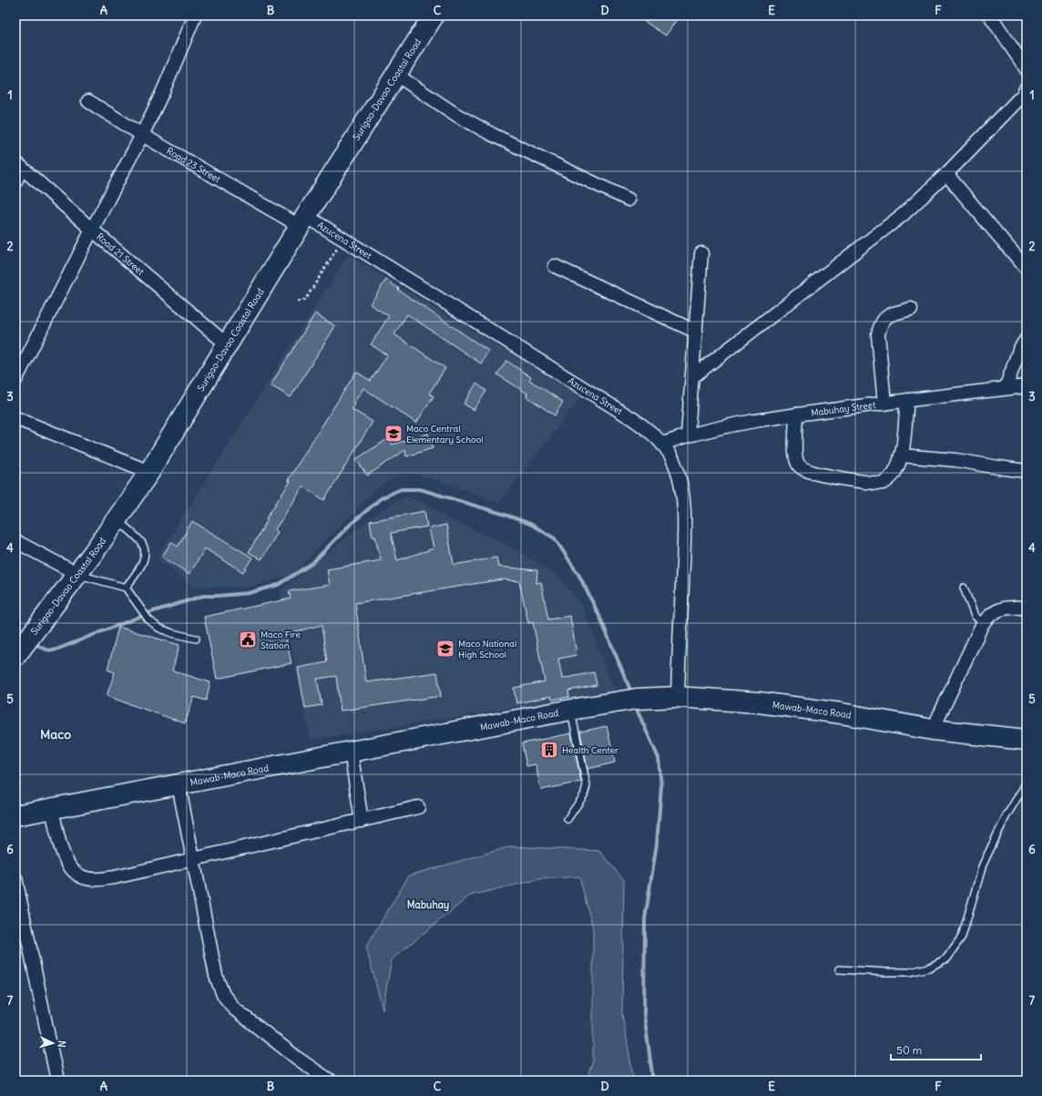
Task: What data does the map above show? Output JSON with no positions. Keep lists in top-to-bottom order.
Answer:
{
  "streets": {
    "main road": ["Surigao-Davao Coastal Road", "Mawab-Maco Road"],
    "street": [
      "Road 23 Street",
      "Azucena Street",
      "Road 21 Street",
      "Mabuhay Street"
    ]
  },
  "crossings": [
    ["Surigao-Davao Coastal Road", "Road 23 Street"],
    ["Surigao-Davao Coastal Road", "Azucena Street"],
    ["Surigao-Davao Coastal Road", "Road 21 Street"],
    ["Road 23 Street", "Azucena Street"],
    ["Azucena Street", "Mabuhay Street"],
    ["Azucena Street", "Mawab-Maco Road"]
  ],
  "districts": ["Maco", "Mabuhay"],
  "places": {
    "school or university": ["Maco Central Elementary School", "Maco National High School"],
    "public building": ["Maco Fire Station"],
    "building": ["Health Center"]
  },
  "scale_bar": "50 m",
  "north": "right",
  "grid": {
    "columns": [
      "A",
      "B",
      "C",
      "D",
      "E",
      "F"
    ],
    "rows": [
      "1",
      "2",
      "3",
      "4",
      "5",
      "6",
      "7"
    ]
  }
}
